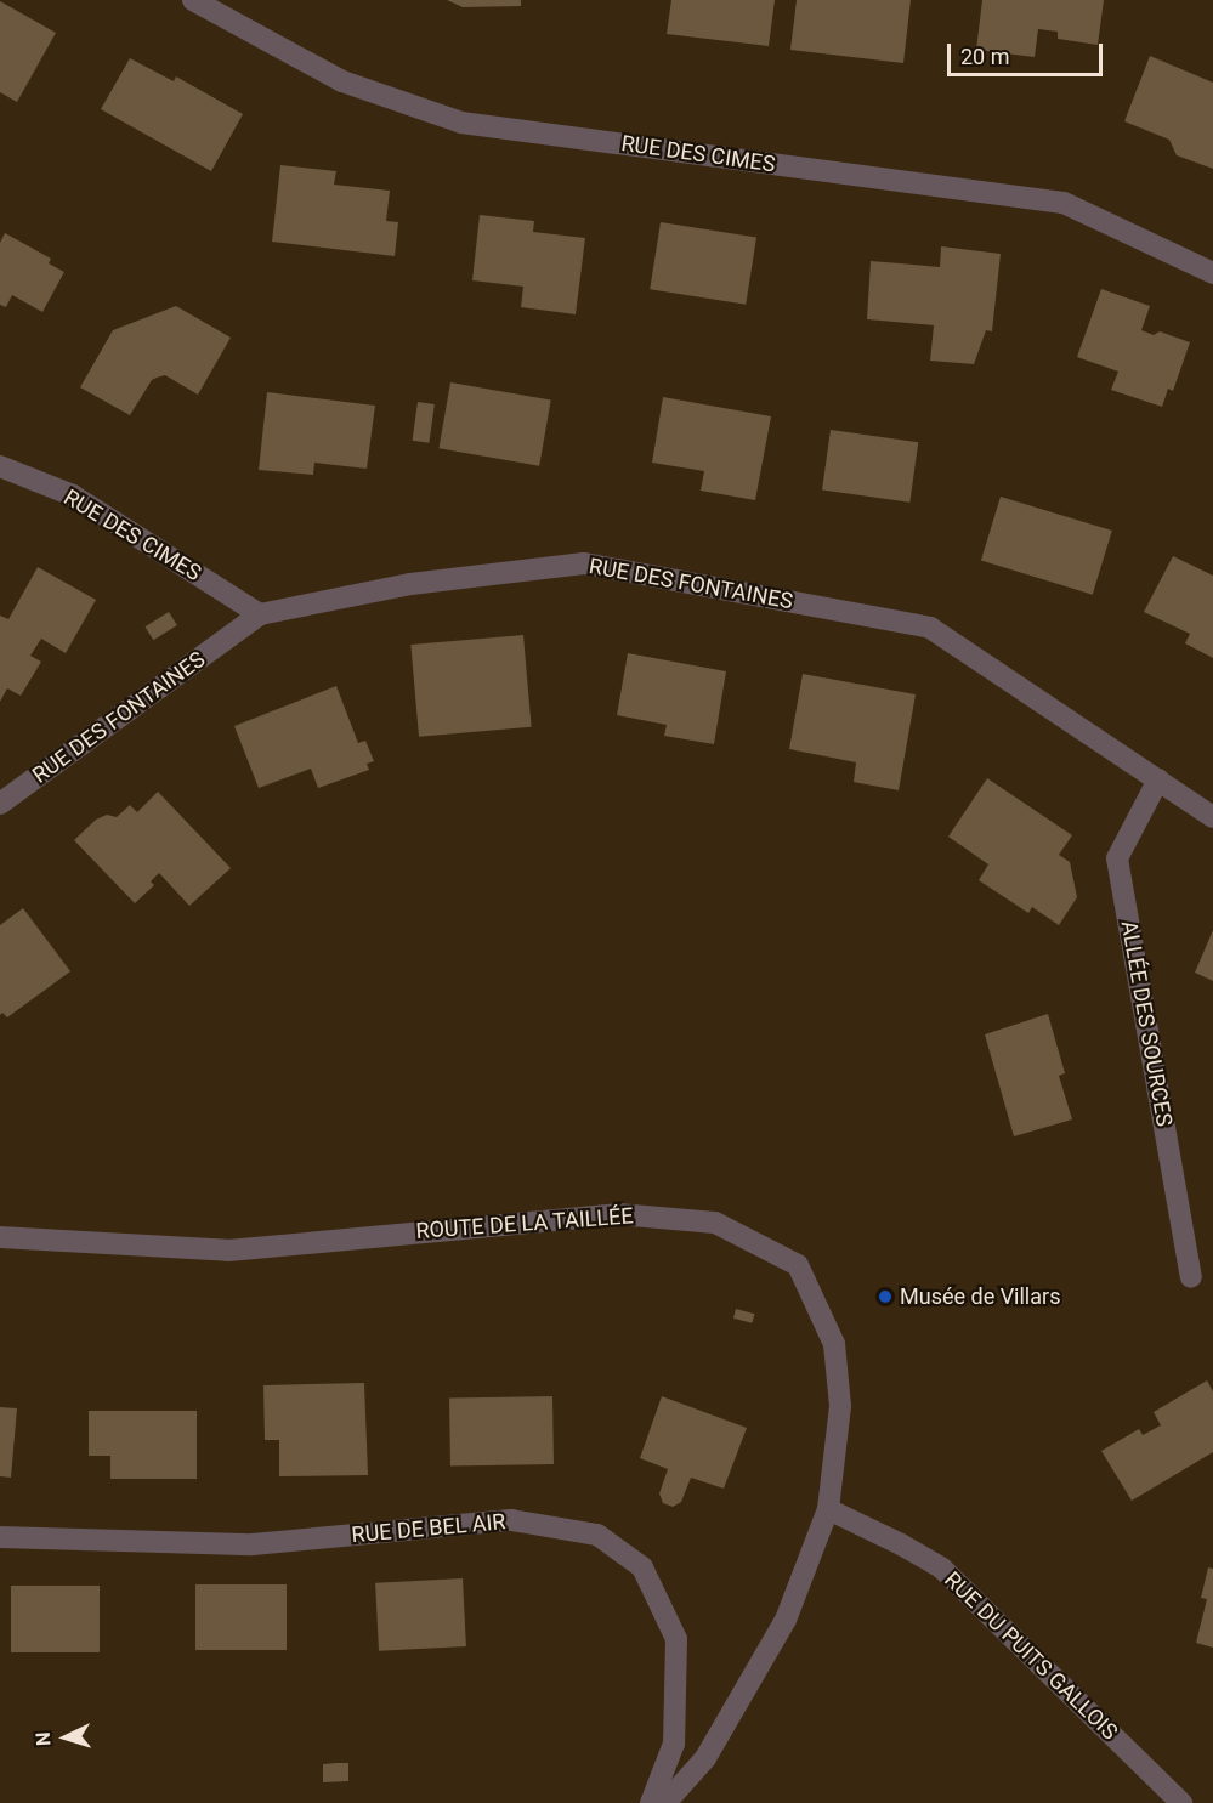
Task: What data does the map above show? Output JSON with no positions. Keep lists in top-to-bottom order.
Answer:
{
  "streets": {
    "street": [
      "RUE DES CIMES",
      "RUE DES FONTAINES",
      "ALLÉE DES SOURCES",
      "ROUTE DE LA TAILLÉE",
      "RUE DE BEL AIR",
      "RUE DU PUITS GALLOIS"
    ]
  },
  "crossings": [
    ["RUE DES CIMES", "RUE DES FONTAINES"],
    ["RUE DES FONTAINES", "ALLÉE DES SOURCES"],
    ["ROUTE DE LA TAILLÉE", "RUE DU PUITS GALLOIS"]
  ],
  "places": ["Musée de Villars"],
  "scale_bar": "20 m",
  "north": "left"
}
